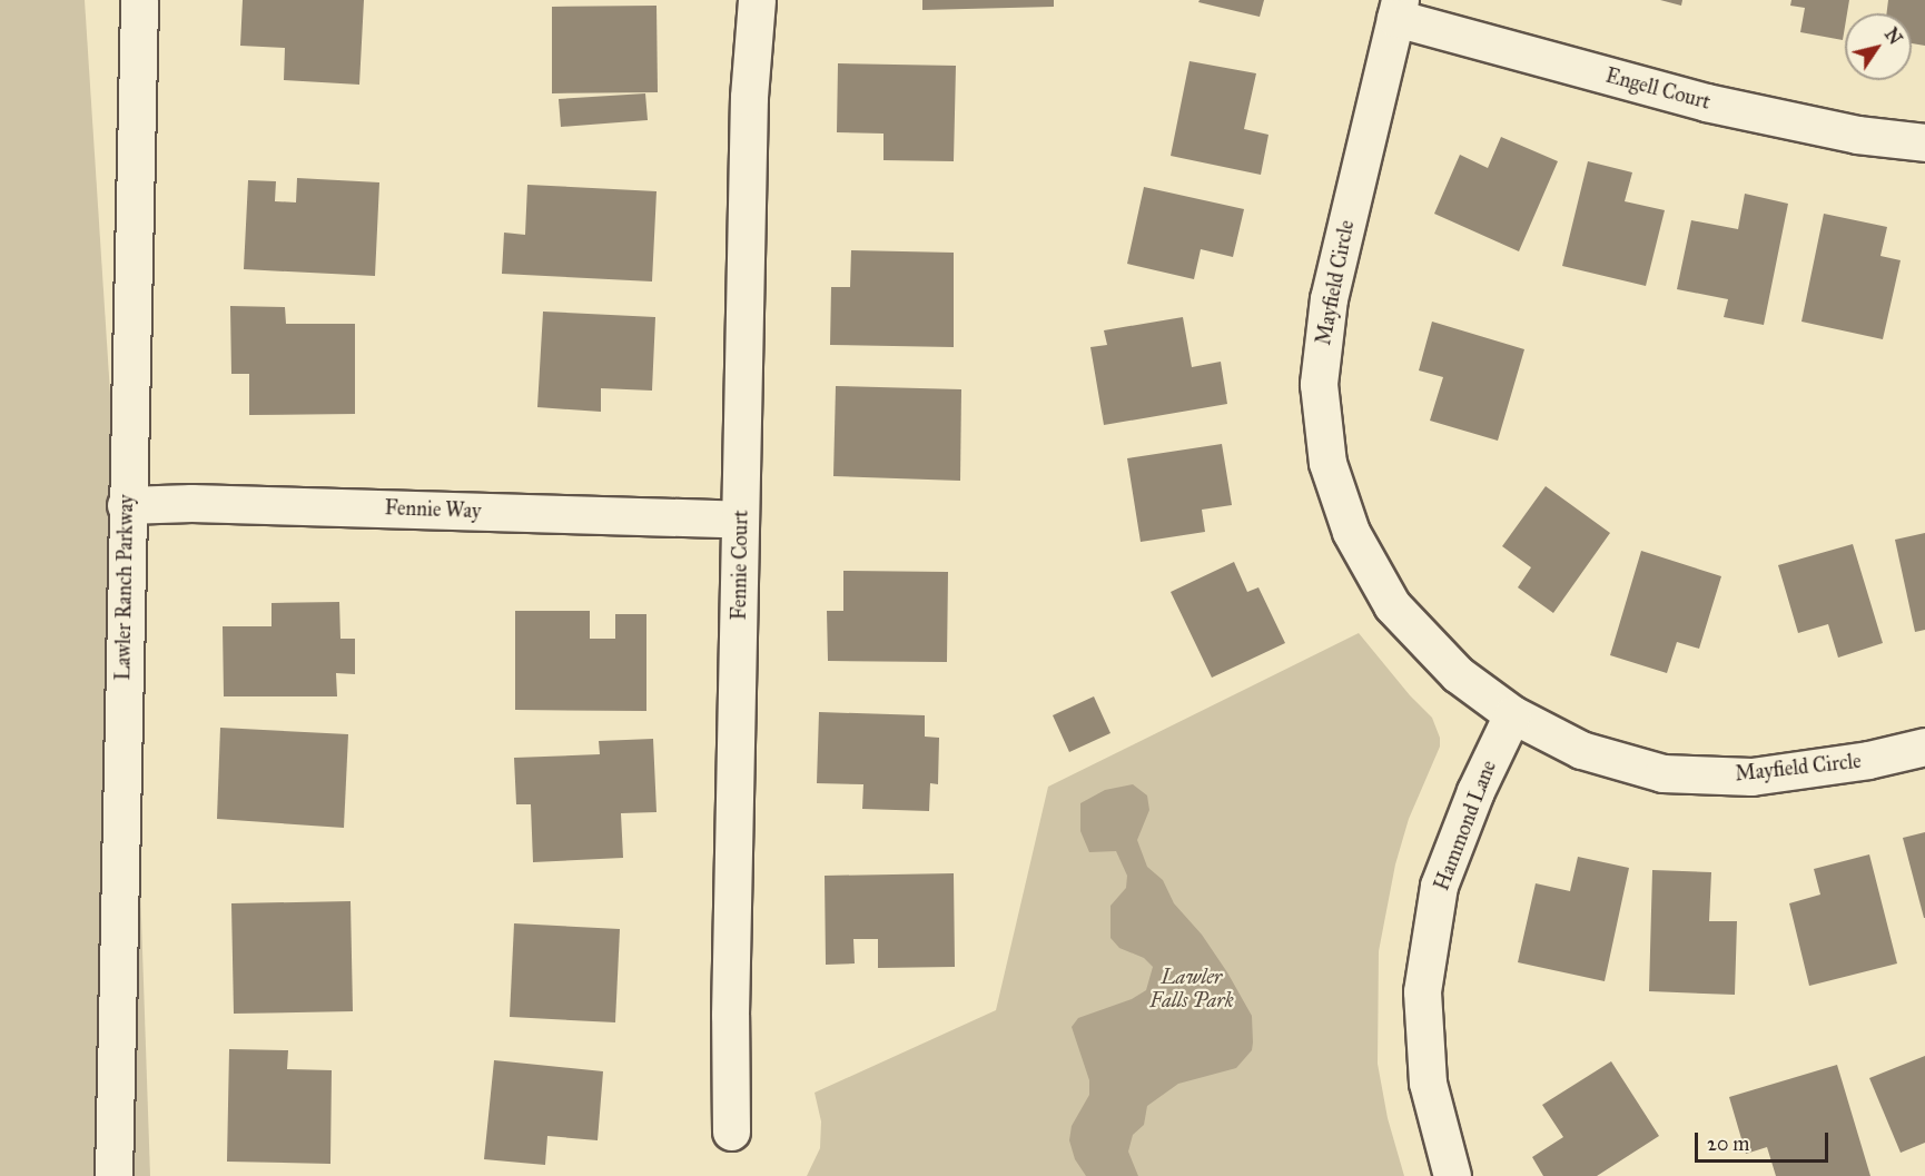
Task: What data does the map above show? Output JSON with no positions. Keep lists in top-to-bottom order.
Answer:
{
  "streets": {
    "street": [
      "Engell Court",
      "Mayfield Circle",
      "Fennie Way",
      "Fennie Court",
      "Lawler Ranch Parkway",
      "Hammond Lane"
    ]
  },
  "crossings": [
    ["Engell Court", "Mayfield Circle"],
    ["Mayfield Circle", "Hammond Lane"],
    ["Fennie Way", "Fennie Court"],
    ["Fennie Way", "Lawler Ranch Parkway"]
  ],
  "parks": ["Lawler Falls Park"],
  "scale_bar": "20 m",
  "north": "top right"
}
